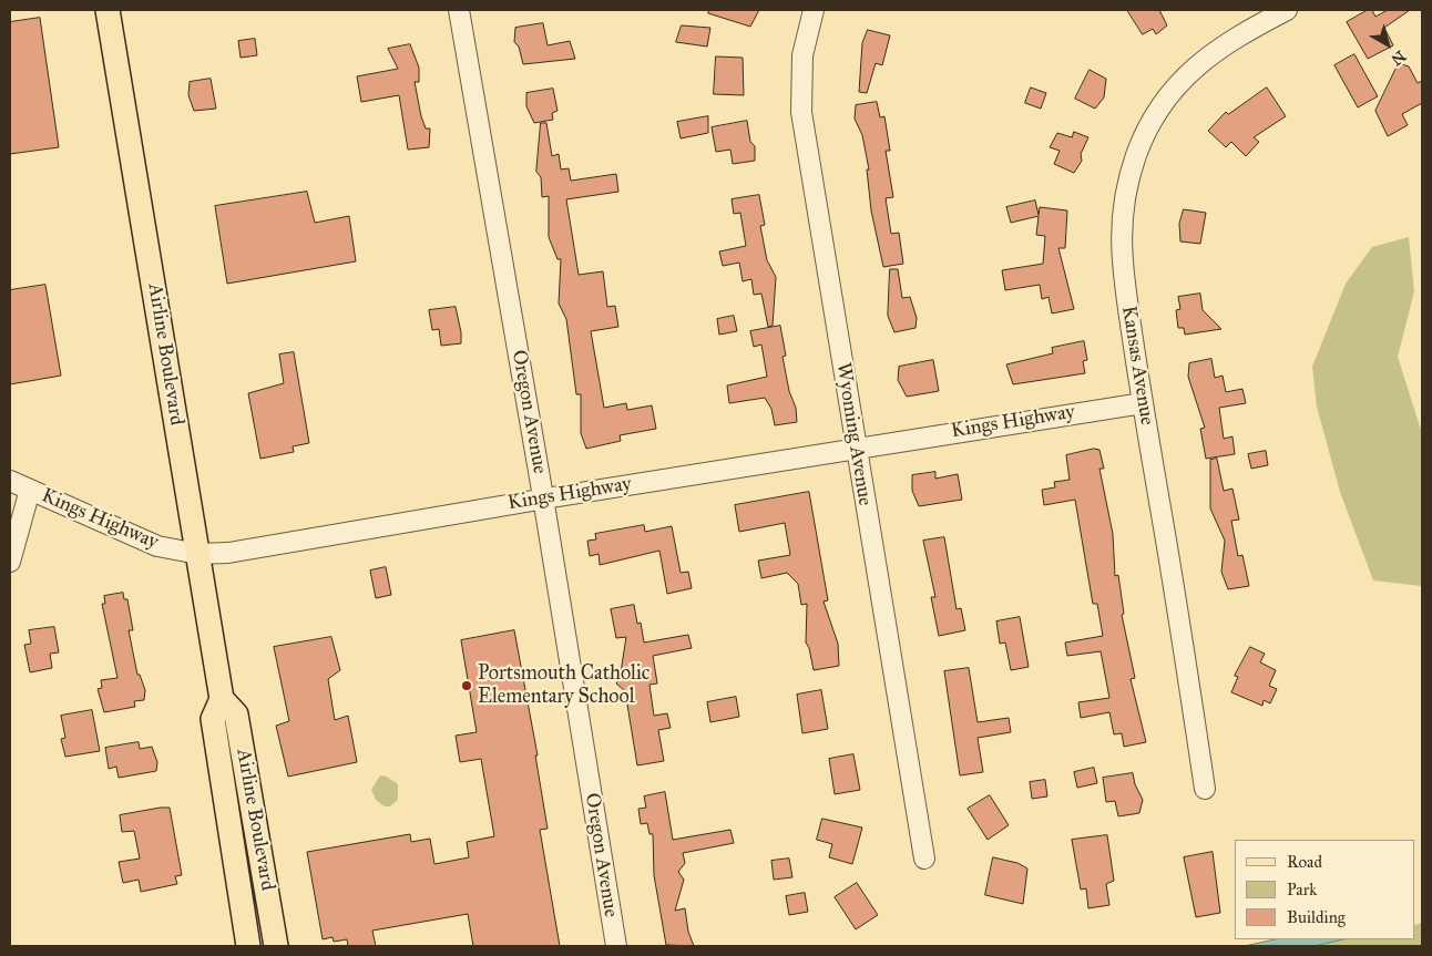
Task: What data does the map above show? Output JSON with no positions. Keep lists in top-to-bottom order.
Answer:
{
  "streets": {
    "main road": ["Airline Boulevard"],
    "street": [
      "Kansas Avenue",
      "Oregon Avenue",
      "Kings Highway",
      "Wyoming Avenue"
    ]
  },
  "crossings": [
    ["Airline Boulevard", "Kings Highway"],
    ["Kansas Avenue", "Kings Highway"],
    ["Oregon Avenue", "Kings Highway"],
    ["Kings Highway", "Wyoming Avenue"]
  ],
  "places": ["Portsmouth Catholic Elementary School"],
  "legend": ["Road", "Park", "Building"],
  "north": "bottom right"
}
